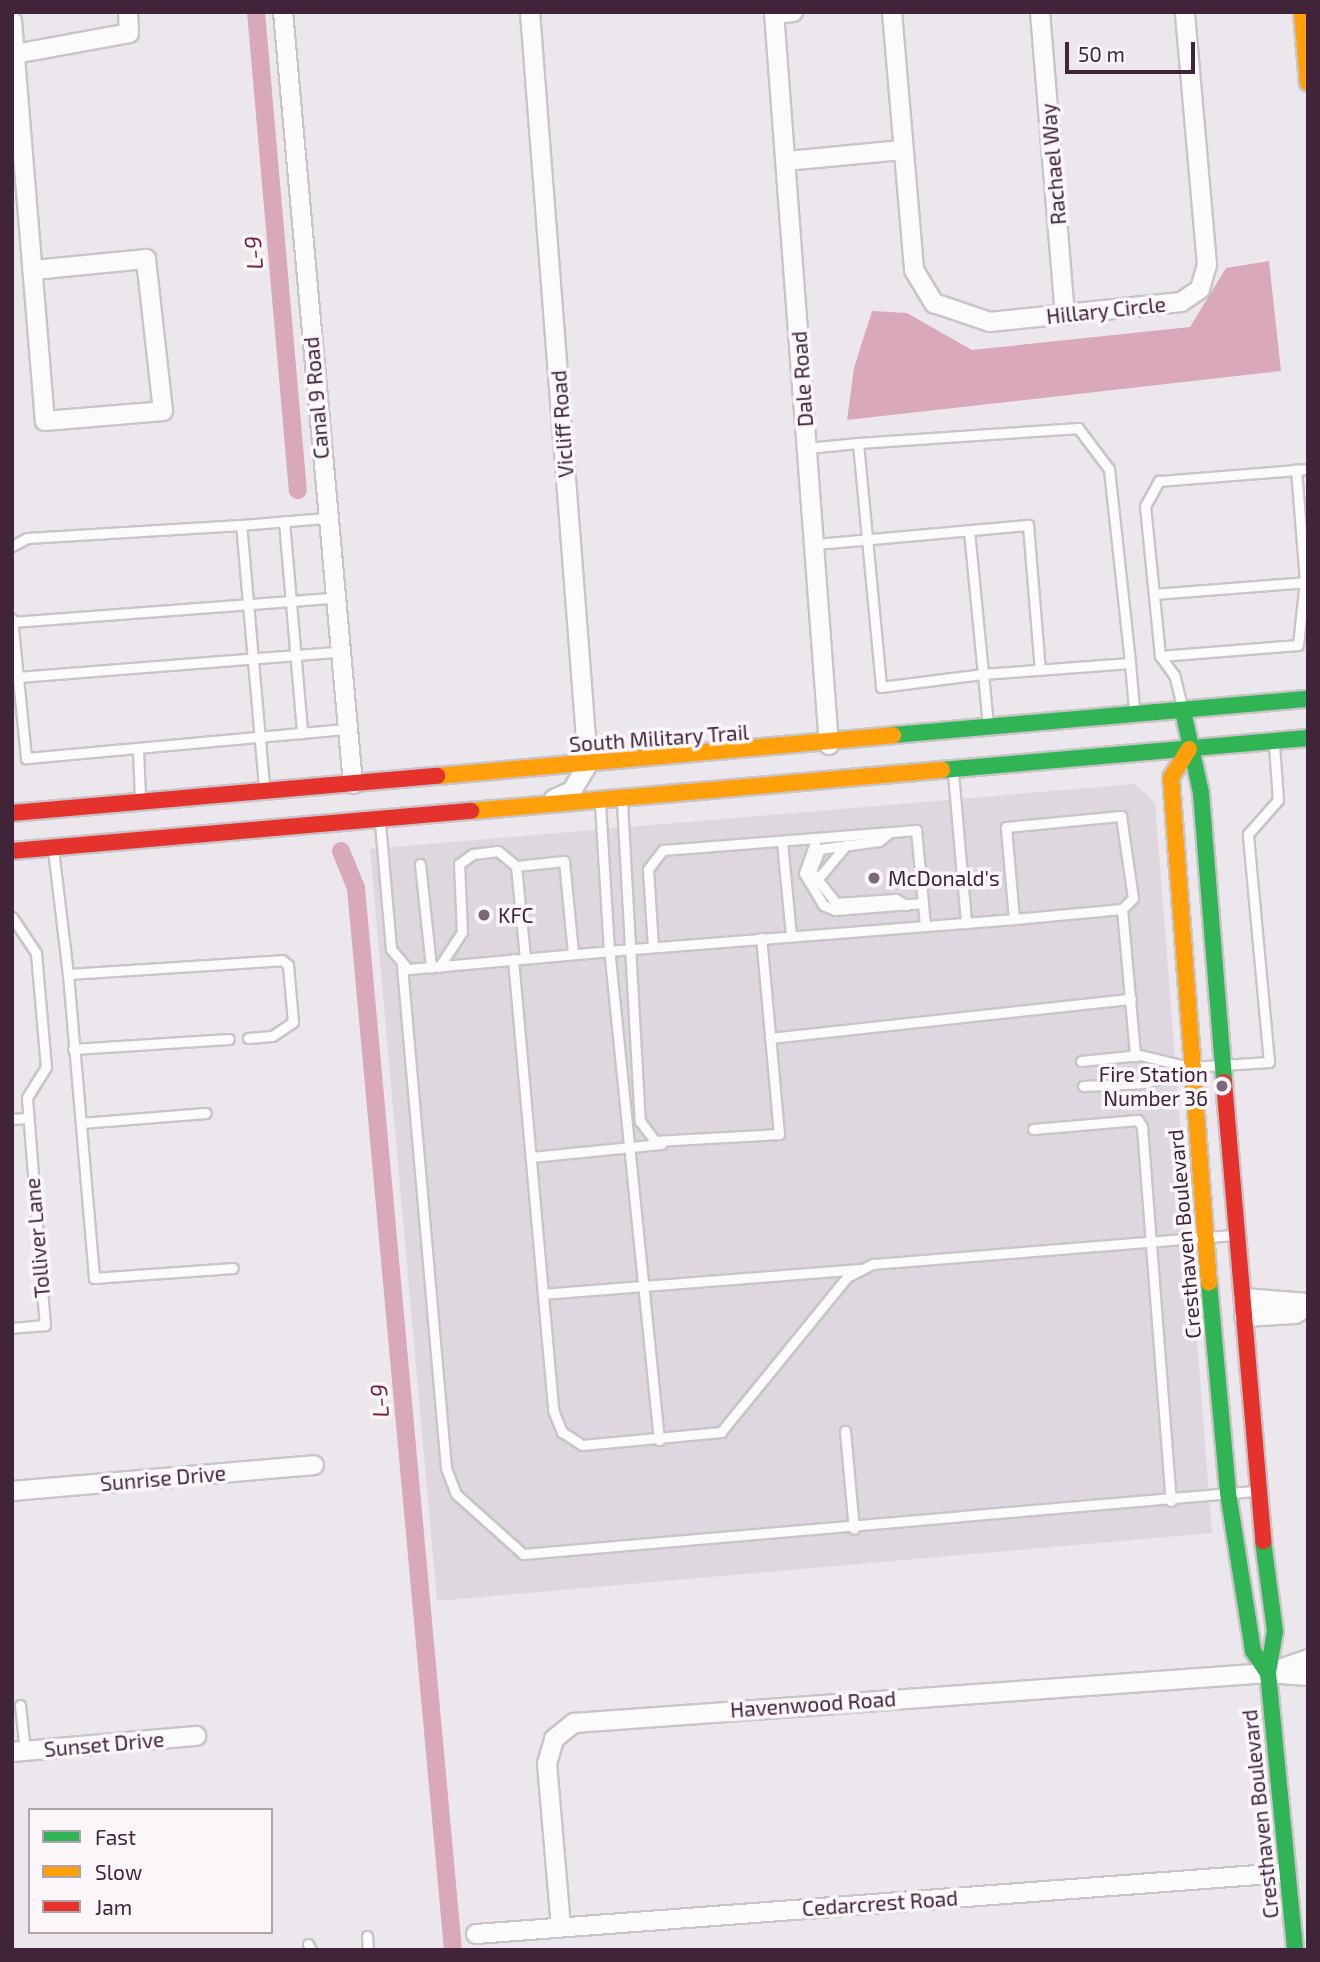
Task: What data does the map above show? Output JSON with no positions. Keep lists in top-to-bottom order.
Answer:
{
  "streets": {
    "main road": ["South Military Trail", "Cresthaven Boulevard"],
    "street": [
      "Rachael Way",
      "Hillary Circle",
      "Dale Road",
      "Canal 9 Road",
      "Vicliff Road",
      "Sunrise Drive",
      "Havenwood Road",
      "Sunset Drive",
      "Cedarcrest Road"
    ],
    "lane": ["Tolliver Lane"]
  },
  "crossings": [
    ["Rachael Way", "Hillary Circle"],
    ["Dale Road", "South Military Trail"],
    ["Canal 9 Road", "South Military Trail"],
    ["Vicliff Road", "South Military Trail"],
    ["South Military Trail", "Cresthaven Boulevard"],
    ["Cresthaven Boulevard", "Havenwood Road"],
    ["Cresthaven Boulevard", "Cedarcrest Road"],
    ["Havenwood Road", "Cedarcrest Road"]
  ],
  "water": ["L-9"],
  "places": ["McDonald's", "KFC", "Fire Station Number 36"],
  "legend": ["Fast", "Slow", "Jam"],
  "scale_bar": "50 m"
}
